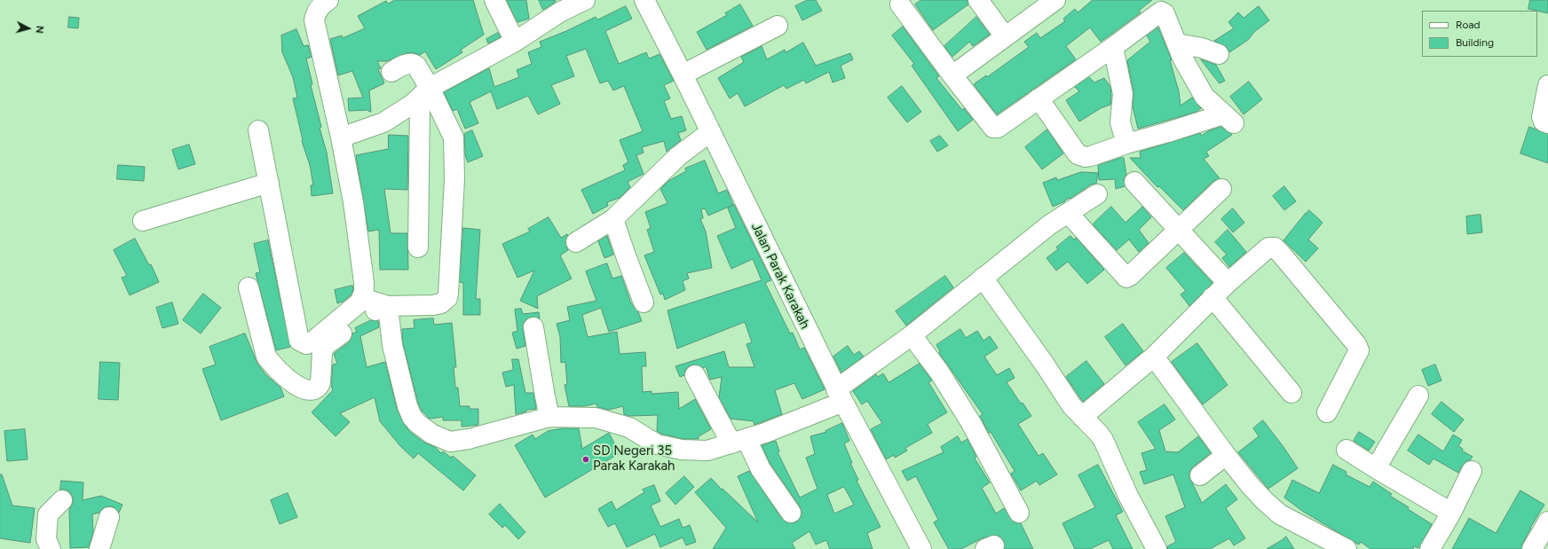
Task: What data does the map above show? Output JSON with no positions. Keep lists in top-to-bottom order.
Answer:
{
  "streets": {
    "street": ["Jalan Parak Karakah"]
  },
  "places": ["SD Negeri 35 Parak Karakah"],
  "legend": ["Road", "Building"],
  "north": "right"
}
